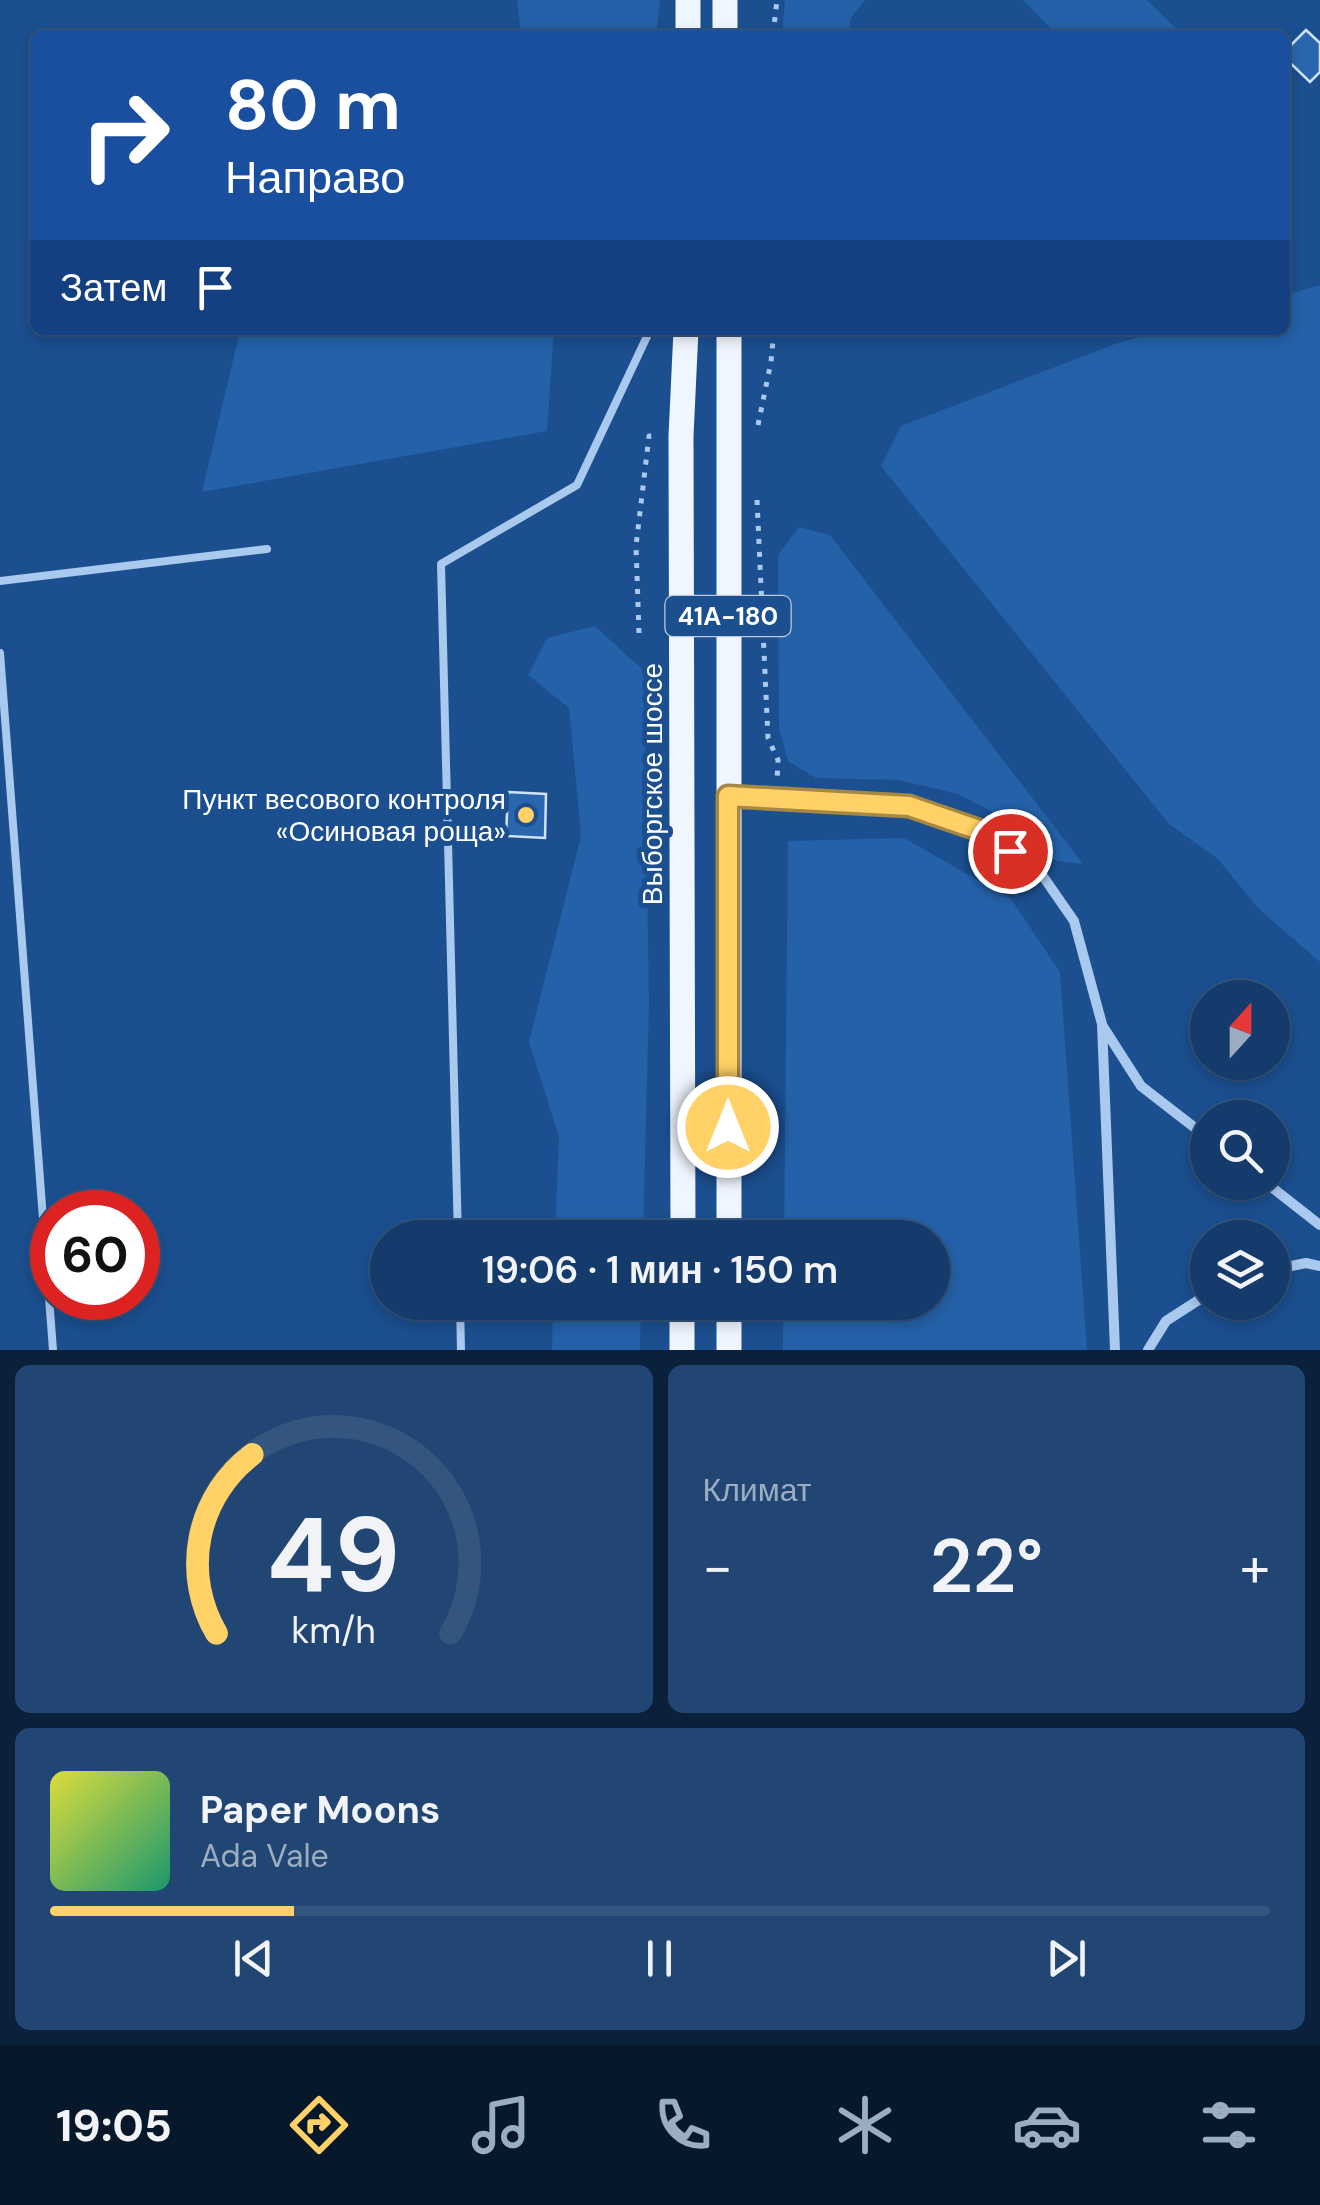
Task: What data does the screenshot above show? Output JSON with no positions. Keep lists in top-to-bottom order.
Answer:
{
  "streets": {
    "main road": ["41А-180", "Выборгское шоссе"]
  },
  "places": ["Пункт весового контроля «Осиновая роща»"],
  "north": "top",
  "page": {
    "turn": ["80 m", "Направо"],
    "then": "Затем",
    "limit": "60",
    "trip": "19:06 · 1 мин · 150 m",
    "tile": "Климат",
    "heat": ["−", "22°", "+"],
    "song": ["Paper Moons", "Ada Vale"],
    "tabs": "19:05",
    "gauge": ["49", "km/h"]
  }
}
